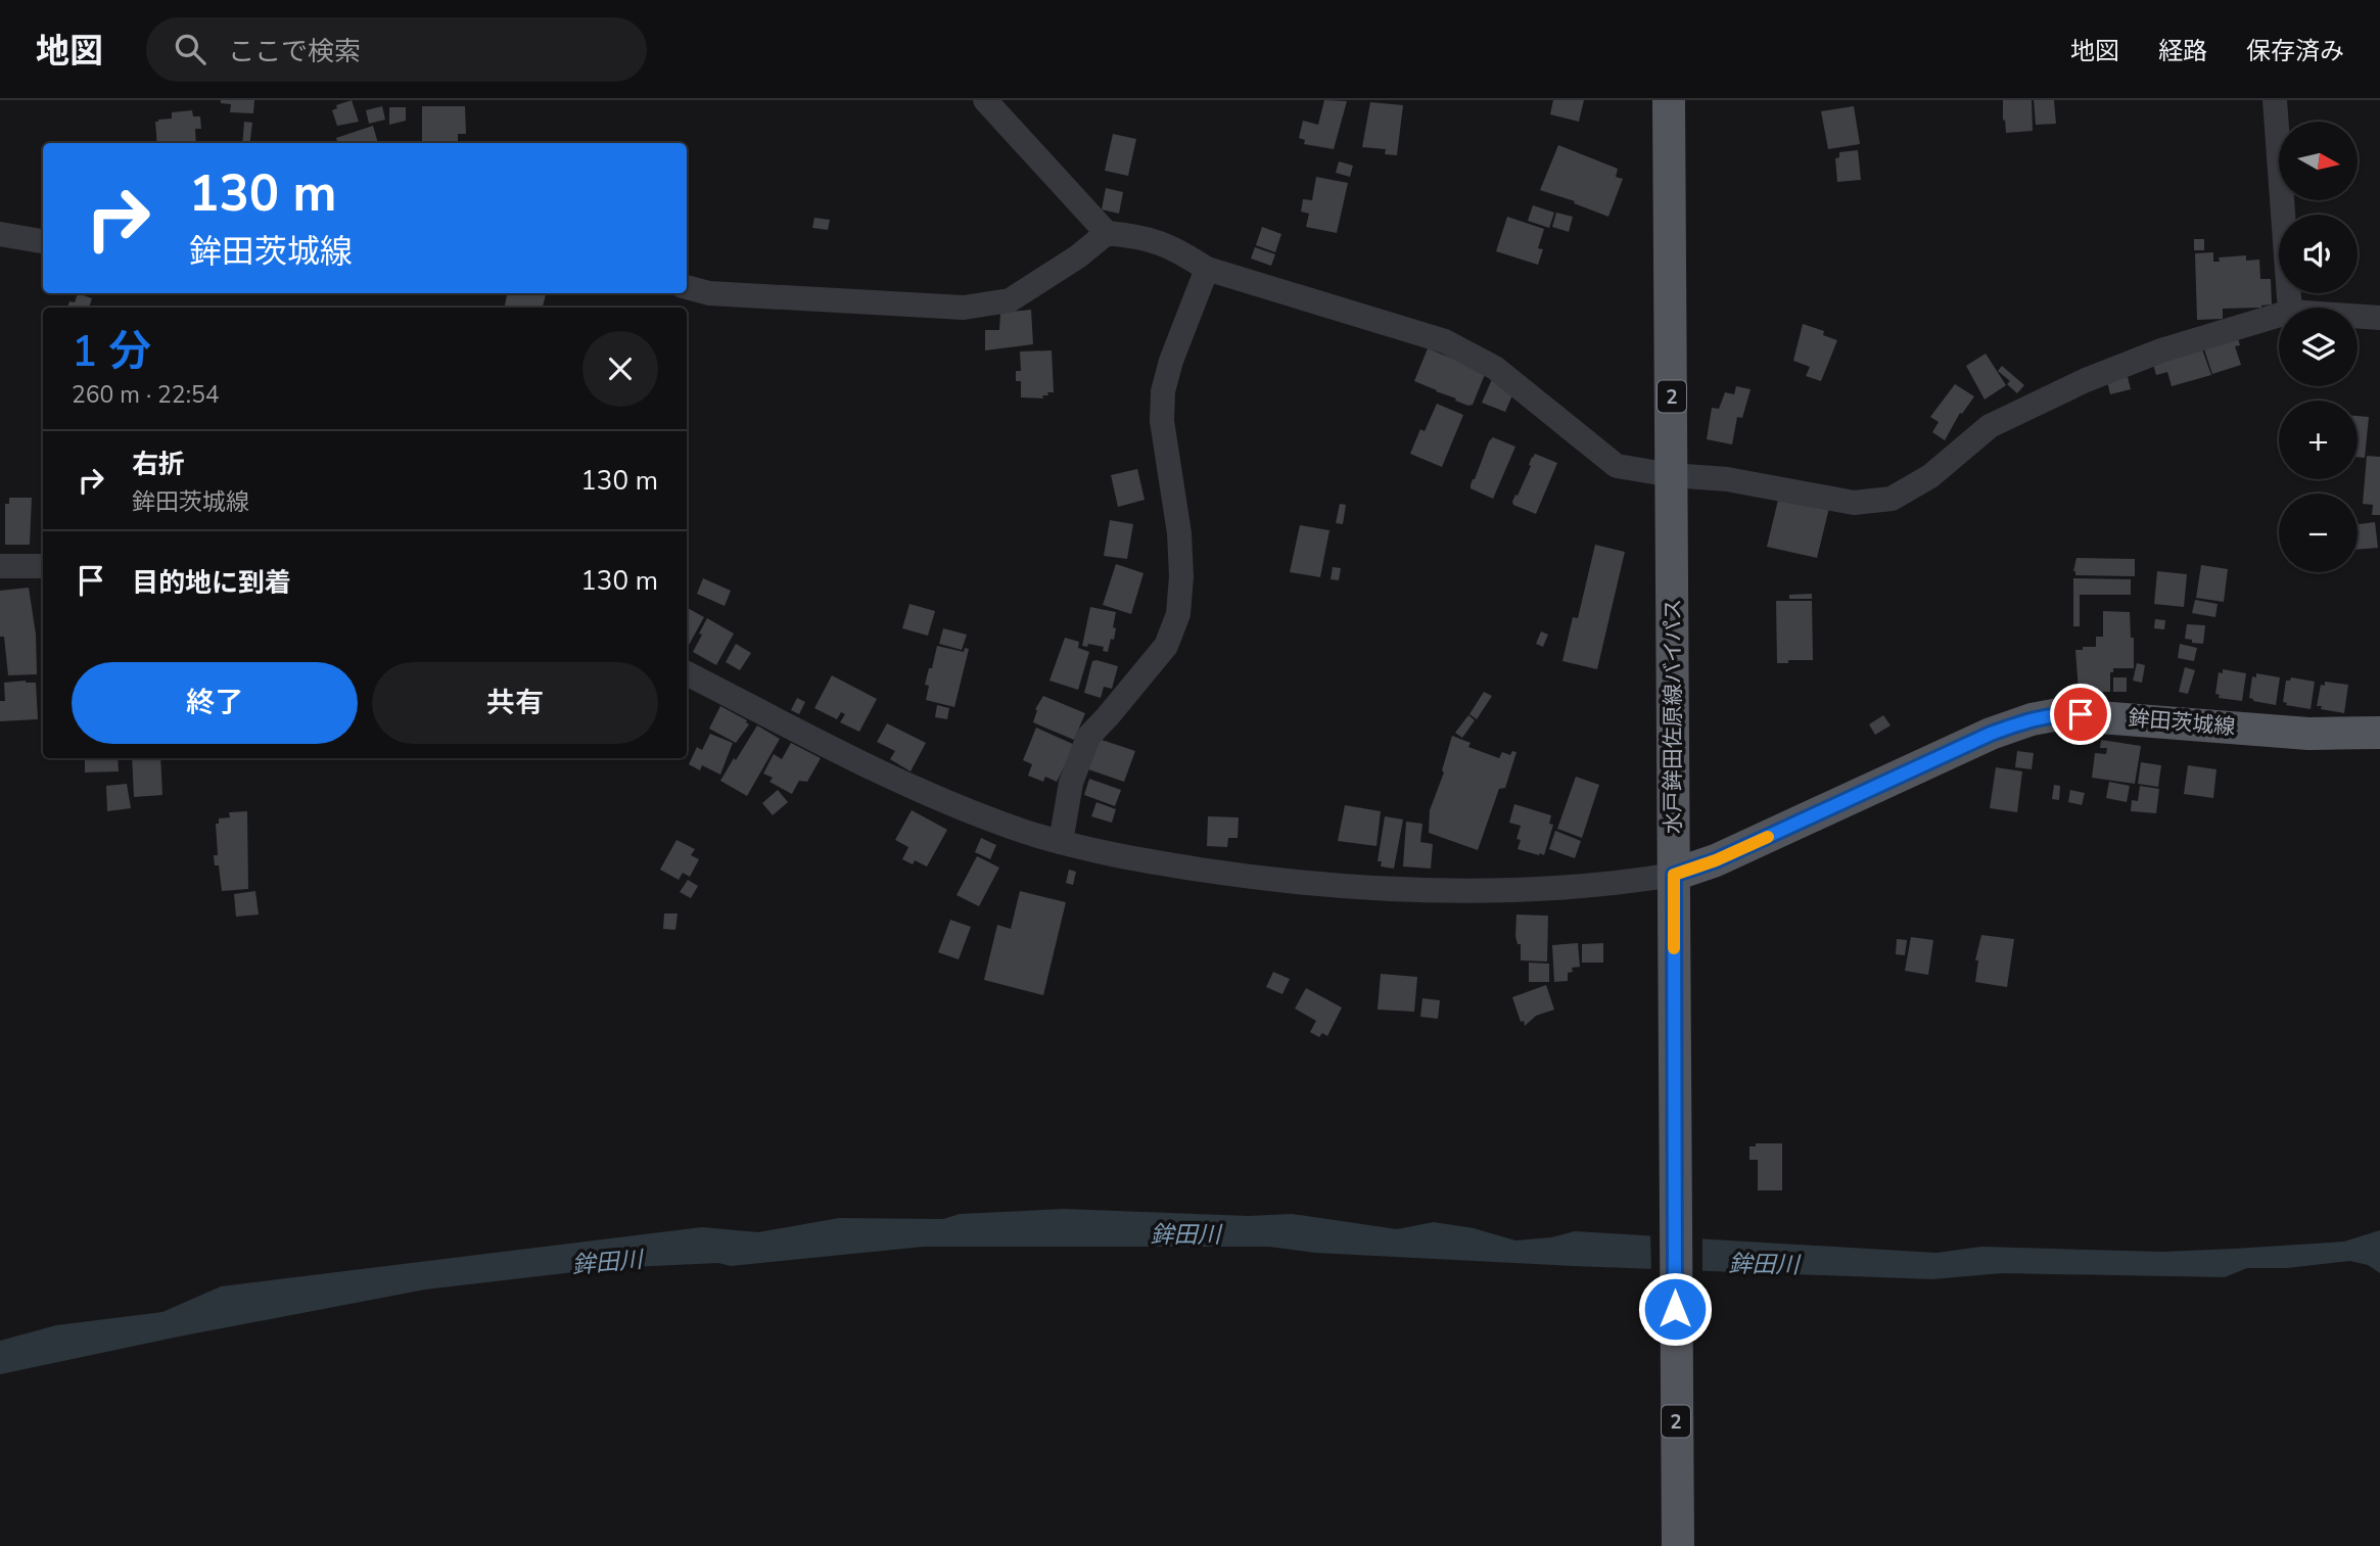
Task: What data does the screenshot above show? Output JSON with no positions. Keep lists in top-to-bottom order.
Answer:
{
  "streets": {
    "main road": ["2", "水戸鉾田佐原線バイパス", "鉾田茨城線"]
  },
  "crossings": [
    ["水戸鉾田佐原線バイパス", "鉾田茨城線"]
  ],
  "water": ["鉾田川"],
  "north": "right",
  "page": {
    "header": "地図",
    "search": "ここで検索",
    "nav": ["地図", "経路", "保存済み"],
    "map_buttons": ["+", "−"],
    "turn": ["130 m", "鉾田茨城線"],
    "heading": ["1 分", "260 m · 22:54"],
    "list": [
      {
        "name": "右折",
        "note": "鉾田茨城線",
        "value": "130 m"
      },
      {
        "name": "目的地に到着",
        "value": "130 m"
      }
    ],
    "buttons": ["終了", "共有"]
  }
}
